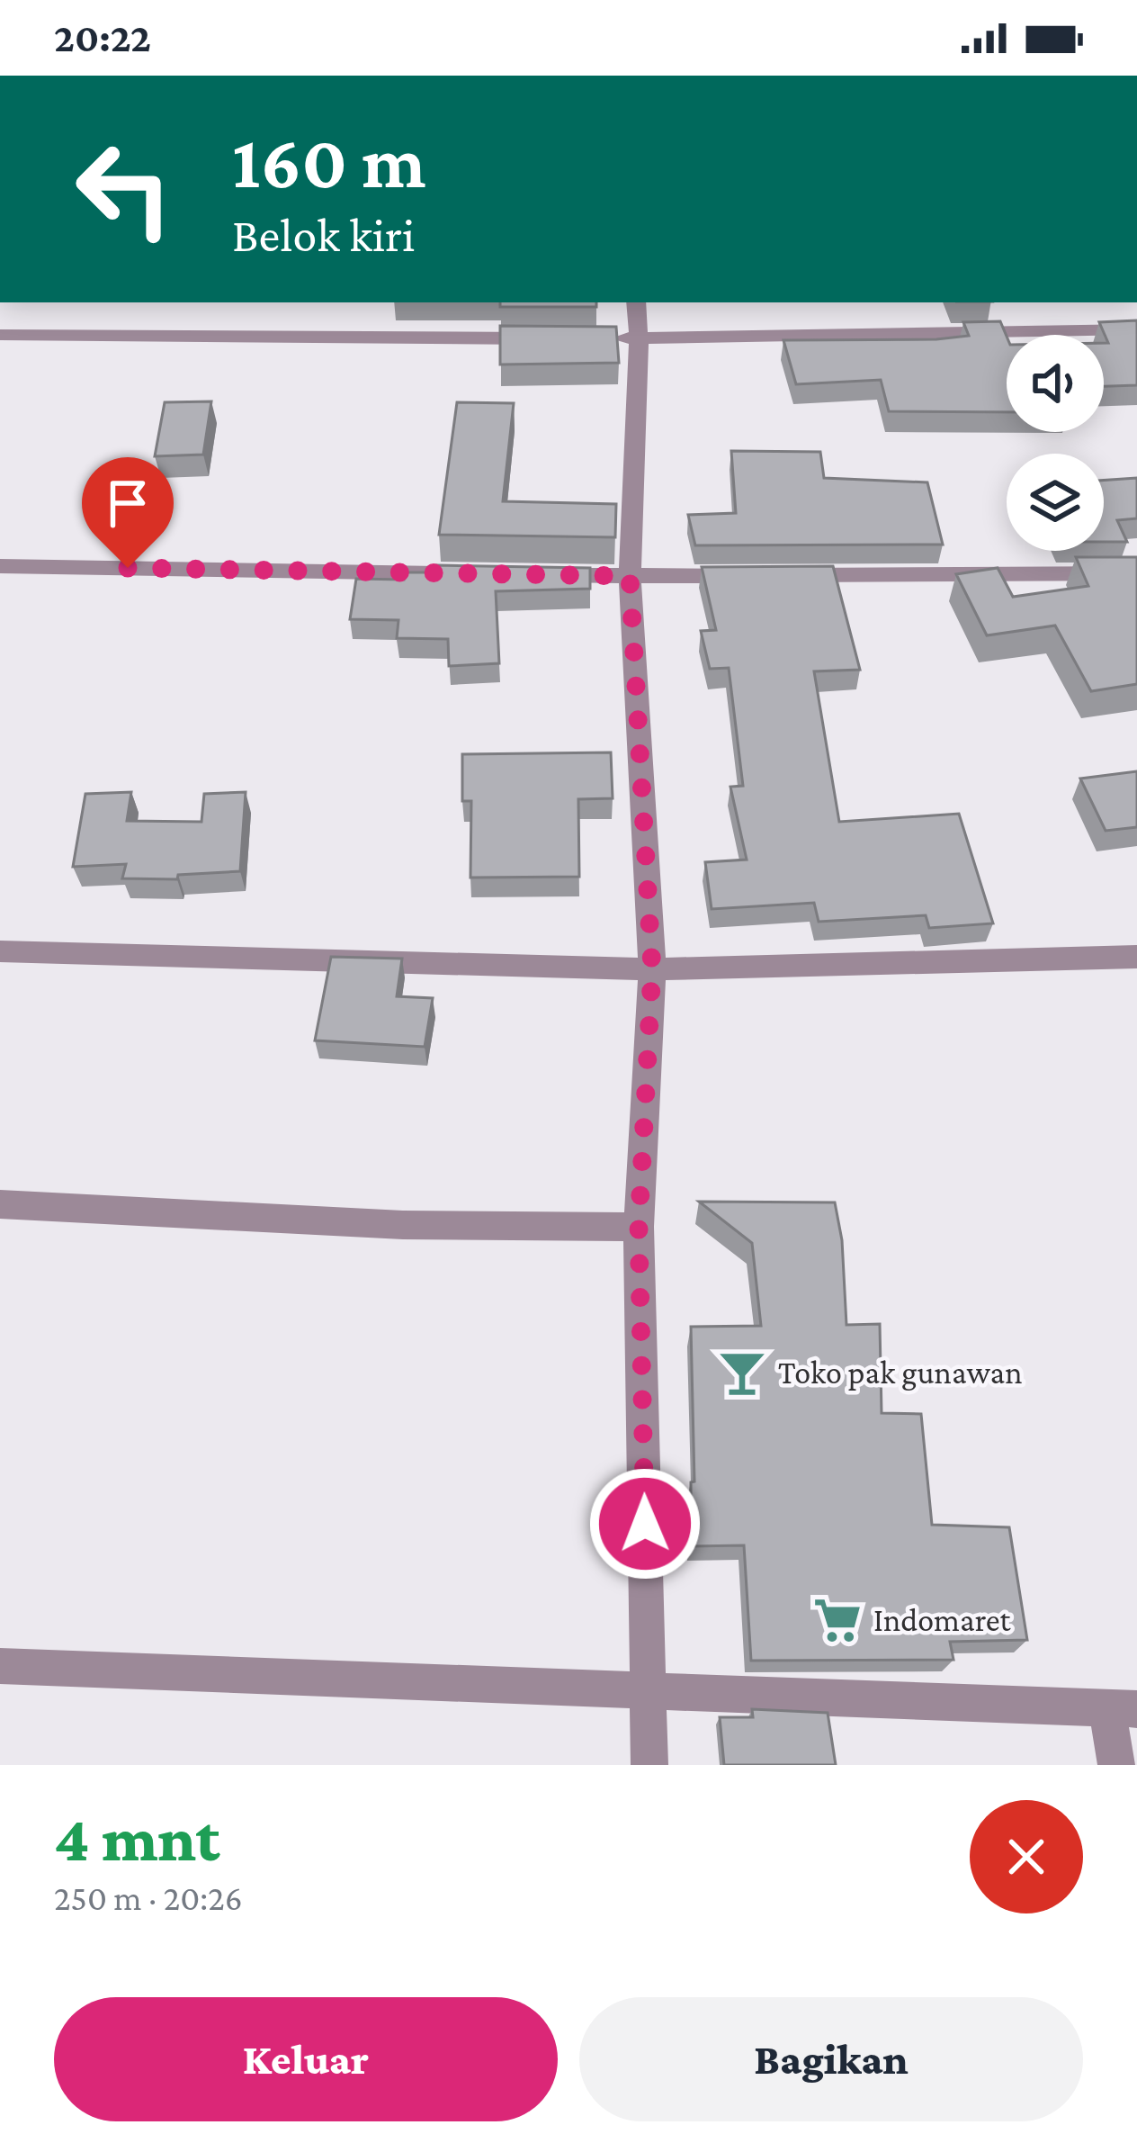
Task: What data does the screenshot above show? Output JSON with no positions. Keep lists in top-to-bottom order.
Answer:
{
  "places": {
    "bar": ["Toko pak gunawan"],
    "supermarket": ["Indomaret"]
  },
  "page": {
    "status": "20:22",
    "turn": ["160 m", "Belok kiri"],
    "heading": ["4 mnt", "250 m · 20:26"],
    "buttons": ["Keluar", "Bagikan"]
  }
}
